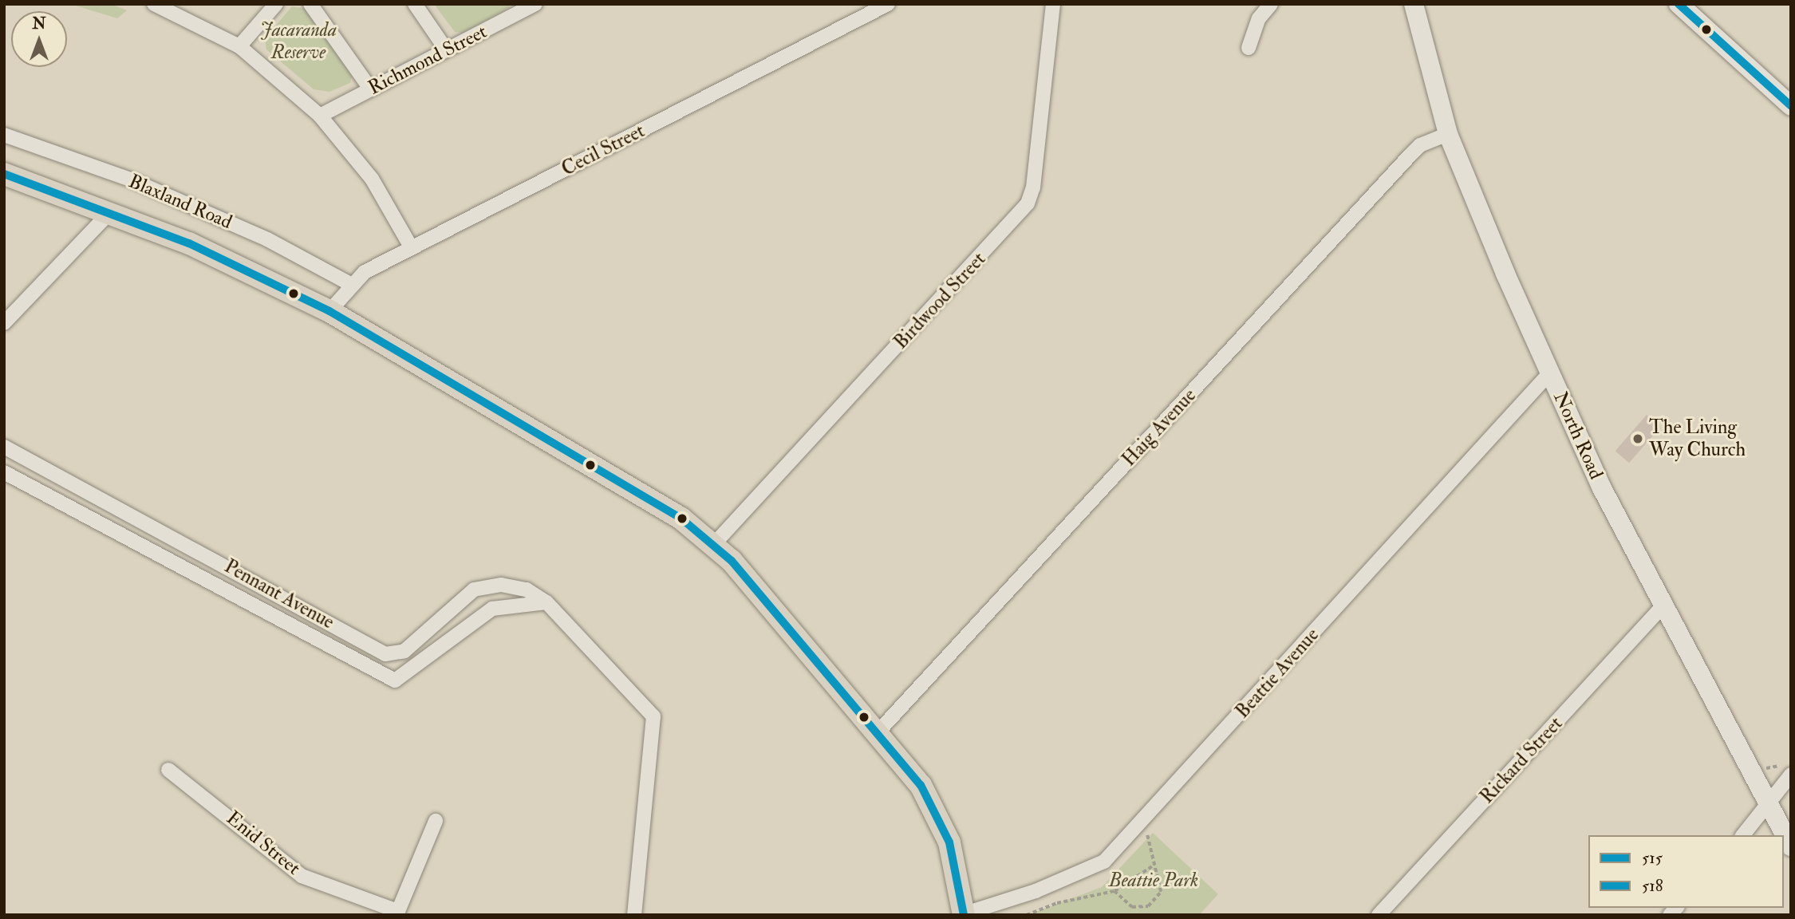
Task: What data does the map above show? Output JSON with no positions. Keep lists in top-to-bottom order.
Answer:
{
  "streets": {
    "main road": ["Blaxland Road"],
    "street": [
      "Richmond Street",
      "Cecil Street",
      "Birdwood Street",
      "Haig Avenue",
      "North Road",
      "Pennant Avenue",
      "Beattie Avenue",
      "Rickard Street",
      "Enid Street"
    ]
  },
  "crossings": [
    ["Cecil Street", "Blaxland Road"],
    ["Blaxland Road", "Birdwood Street"],
    ["Blaxland Road", "Haig Avenue"],
    ["Blaxland Road", "Beattie Avenue"],
    ["Haig Avenue", "North Road"],
    ["North Road", "Beattie Avenue"],
    ["North Road", "Rickard Street"]
  ],
  "parks": ["Jacaranda Reserve", "Beattie Park"],
  "places": ["The Living Way Church"],
  "lines": ["transit line 518", "transit line 515"],
  "legend": ["515", "518"],
  "north": "top"
}
